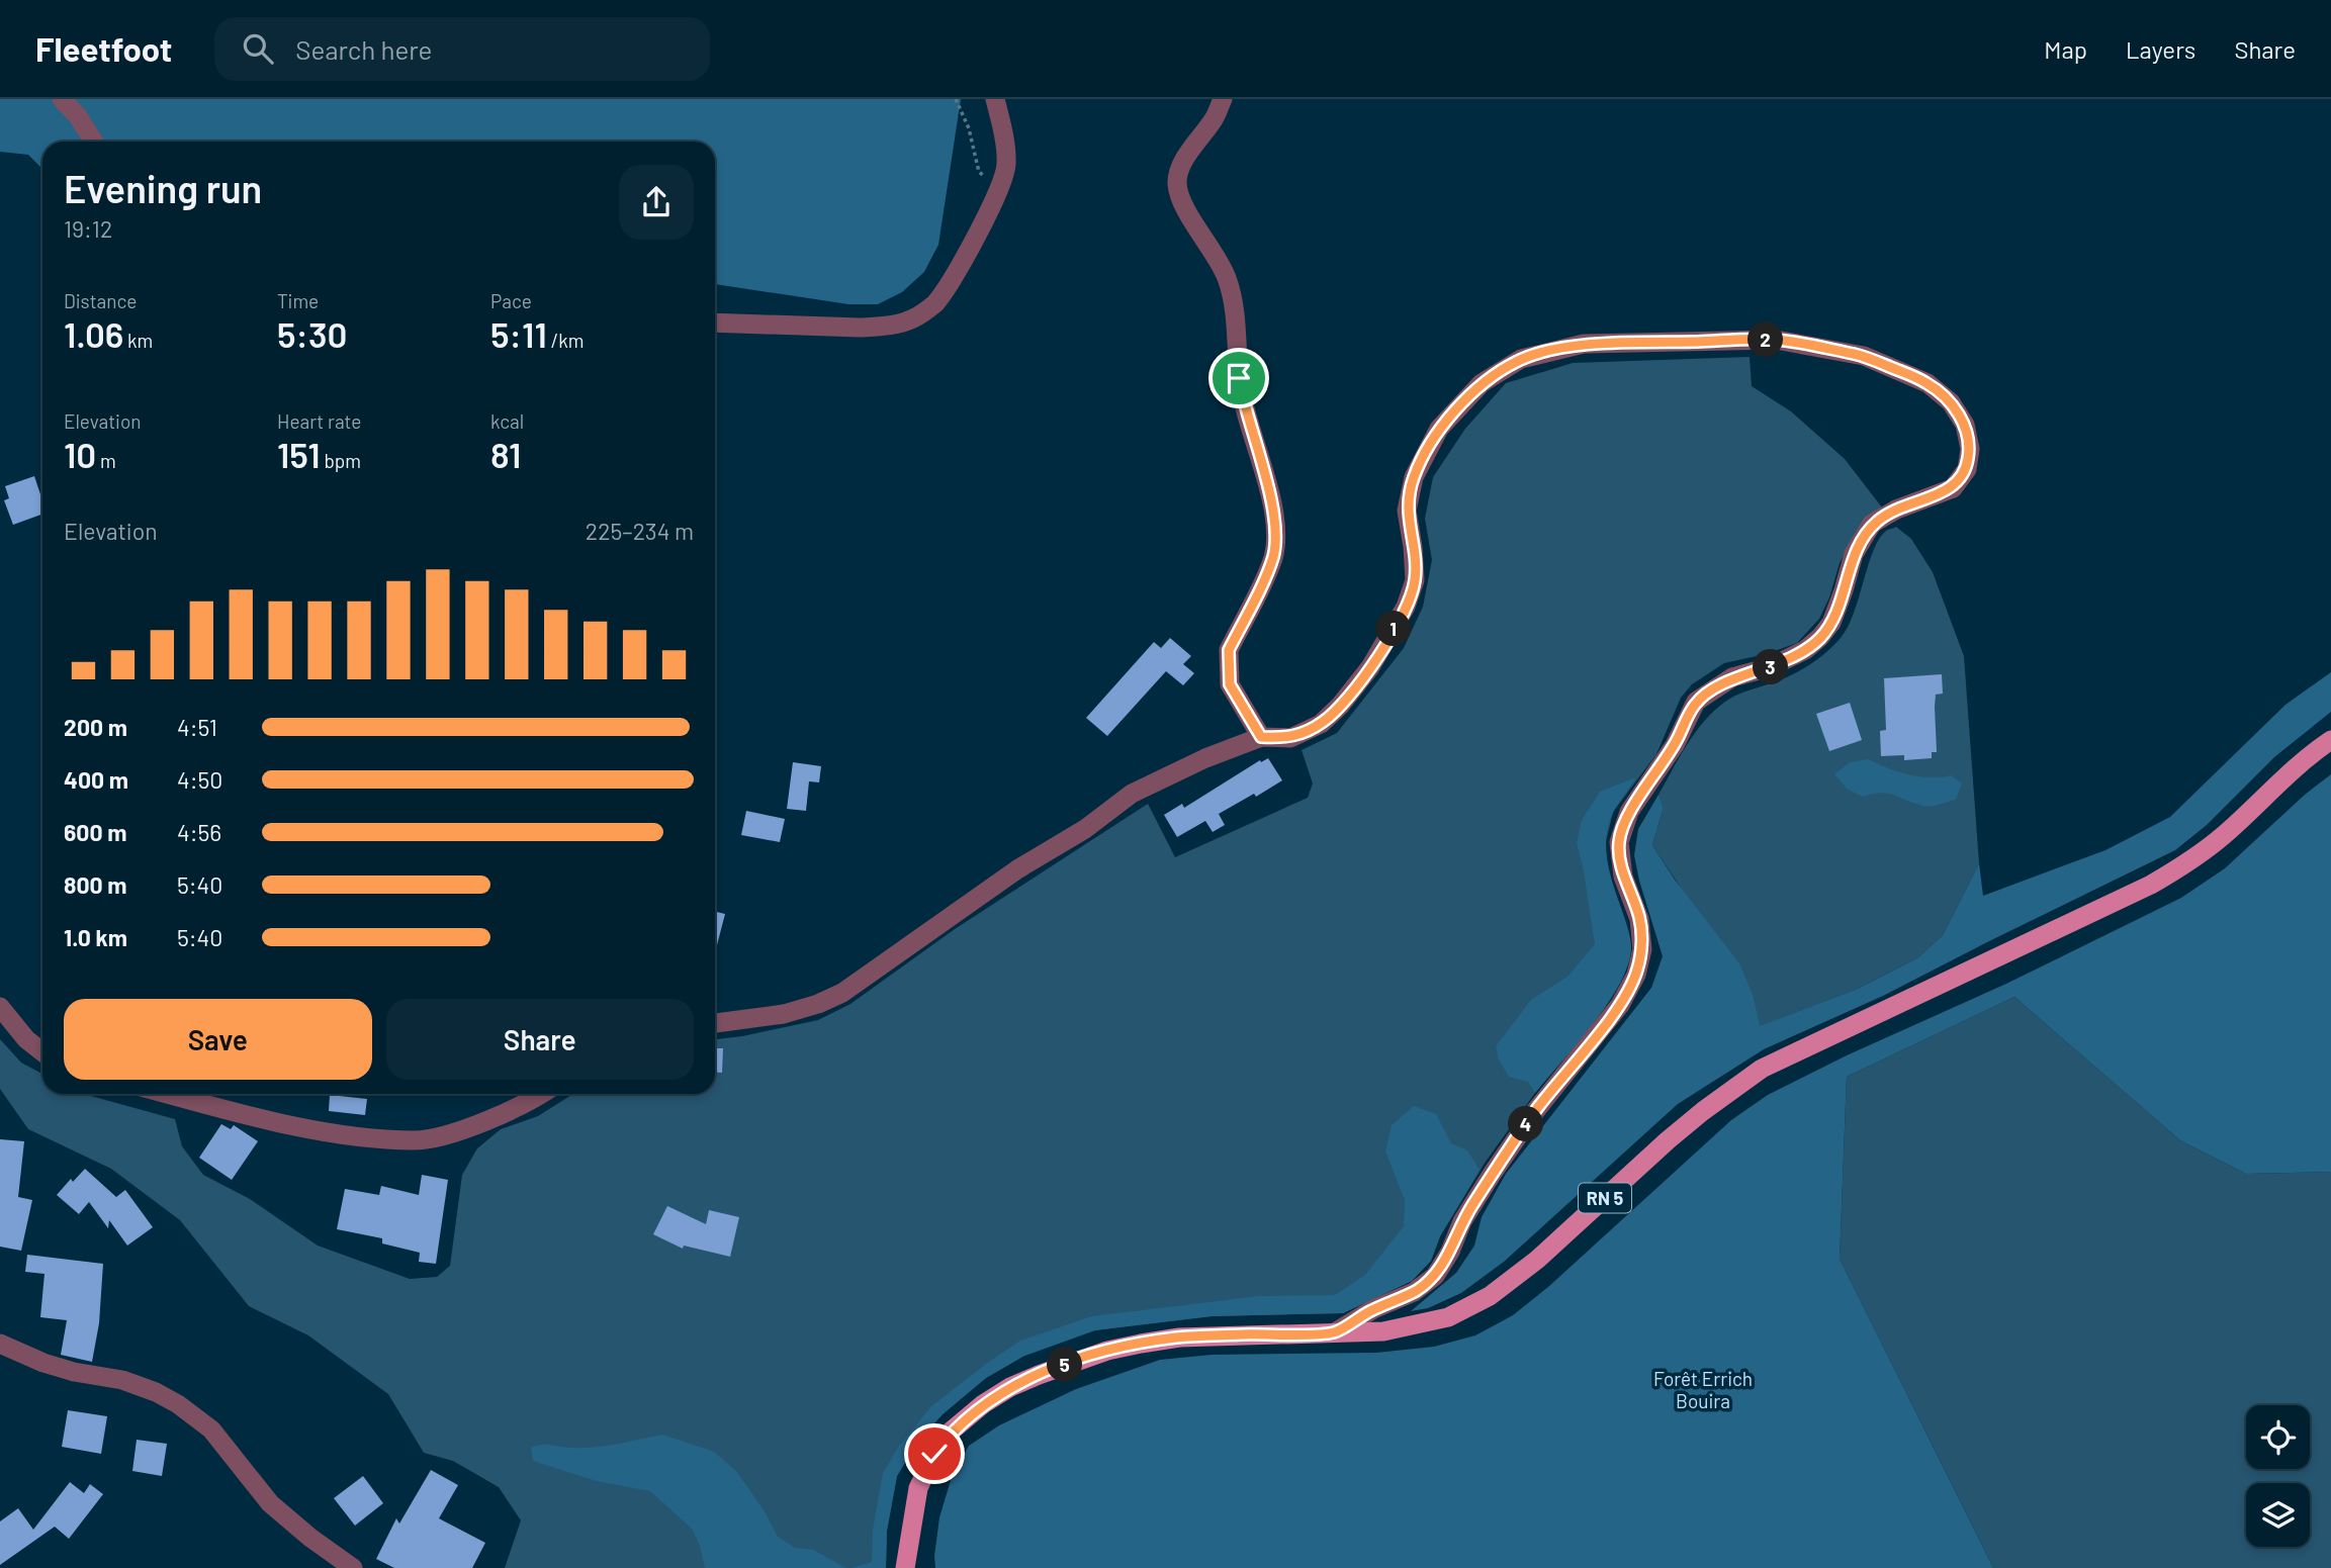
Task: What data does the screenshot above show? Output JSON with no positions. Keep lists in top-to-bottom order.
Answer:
{
  "streets": {
    "main road": ["RN 5"]
  },
  "parks": ["Forêt Errich Bouira"],
  "page": {
    "header": "Fleetfoot",
    "search": "Search here",
    "nav": ["Map", "Layers", "Share"],
    "heading": ["Evening run", "19:12"],
    "stats": [
      ["Distance", "1.06 km"],
      ["Time", "5:30"],
      ["Pace", "5:11 /km"],
      ["Elevation", "10 m"],
      ["Heart rate", "151 bpm"],
      ["kcal", "81"]
    ],
    "pins": [
      "2",
      "1",
      "3",
      "4",
      "5"
    ],
    "chart": ["Elevation", "225–234 m"],
    "list": [
      {
        "name": "200 m",
        "note": "4:51"
      },
      {
        "name": "400 m",
        "note": "4:50"
      },
      {
        "name": "600 m",
        "note": "4:56"
      },
      {
        "name": "800 m",
        "note": "5:40"
      },
      {
        "name": "1.0 km",
        "note": "5:40"
      }
    ],
    "buttons": ["Save", "Share"]
  }
}
